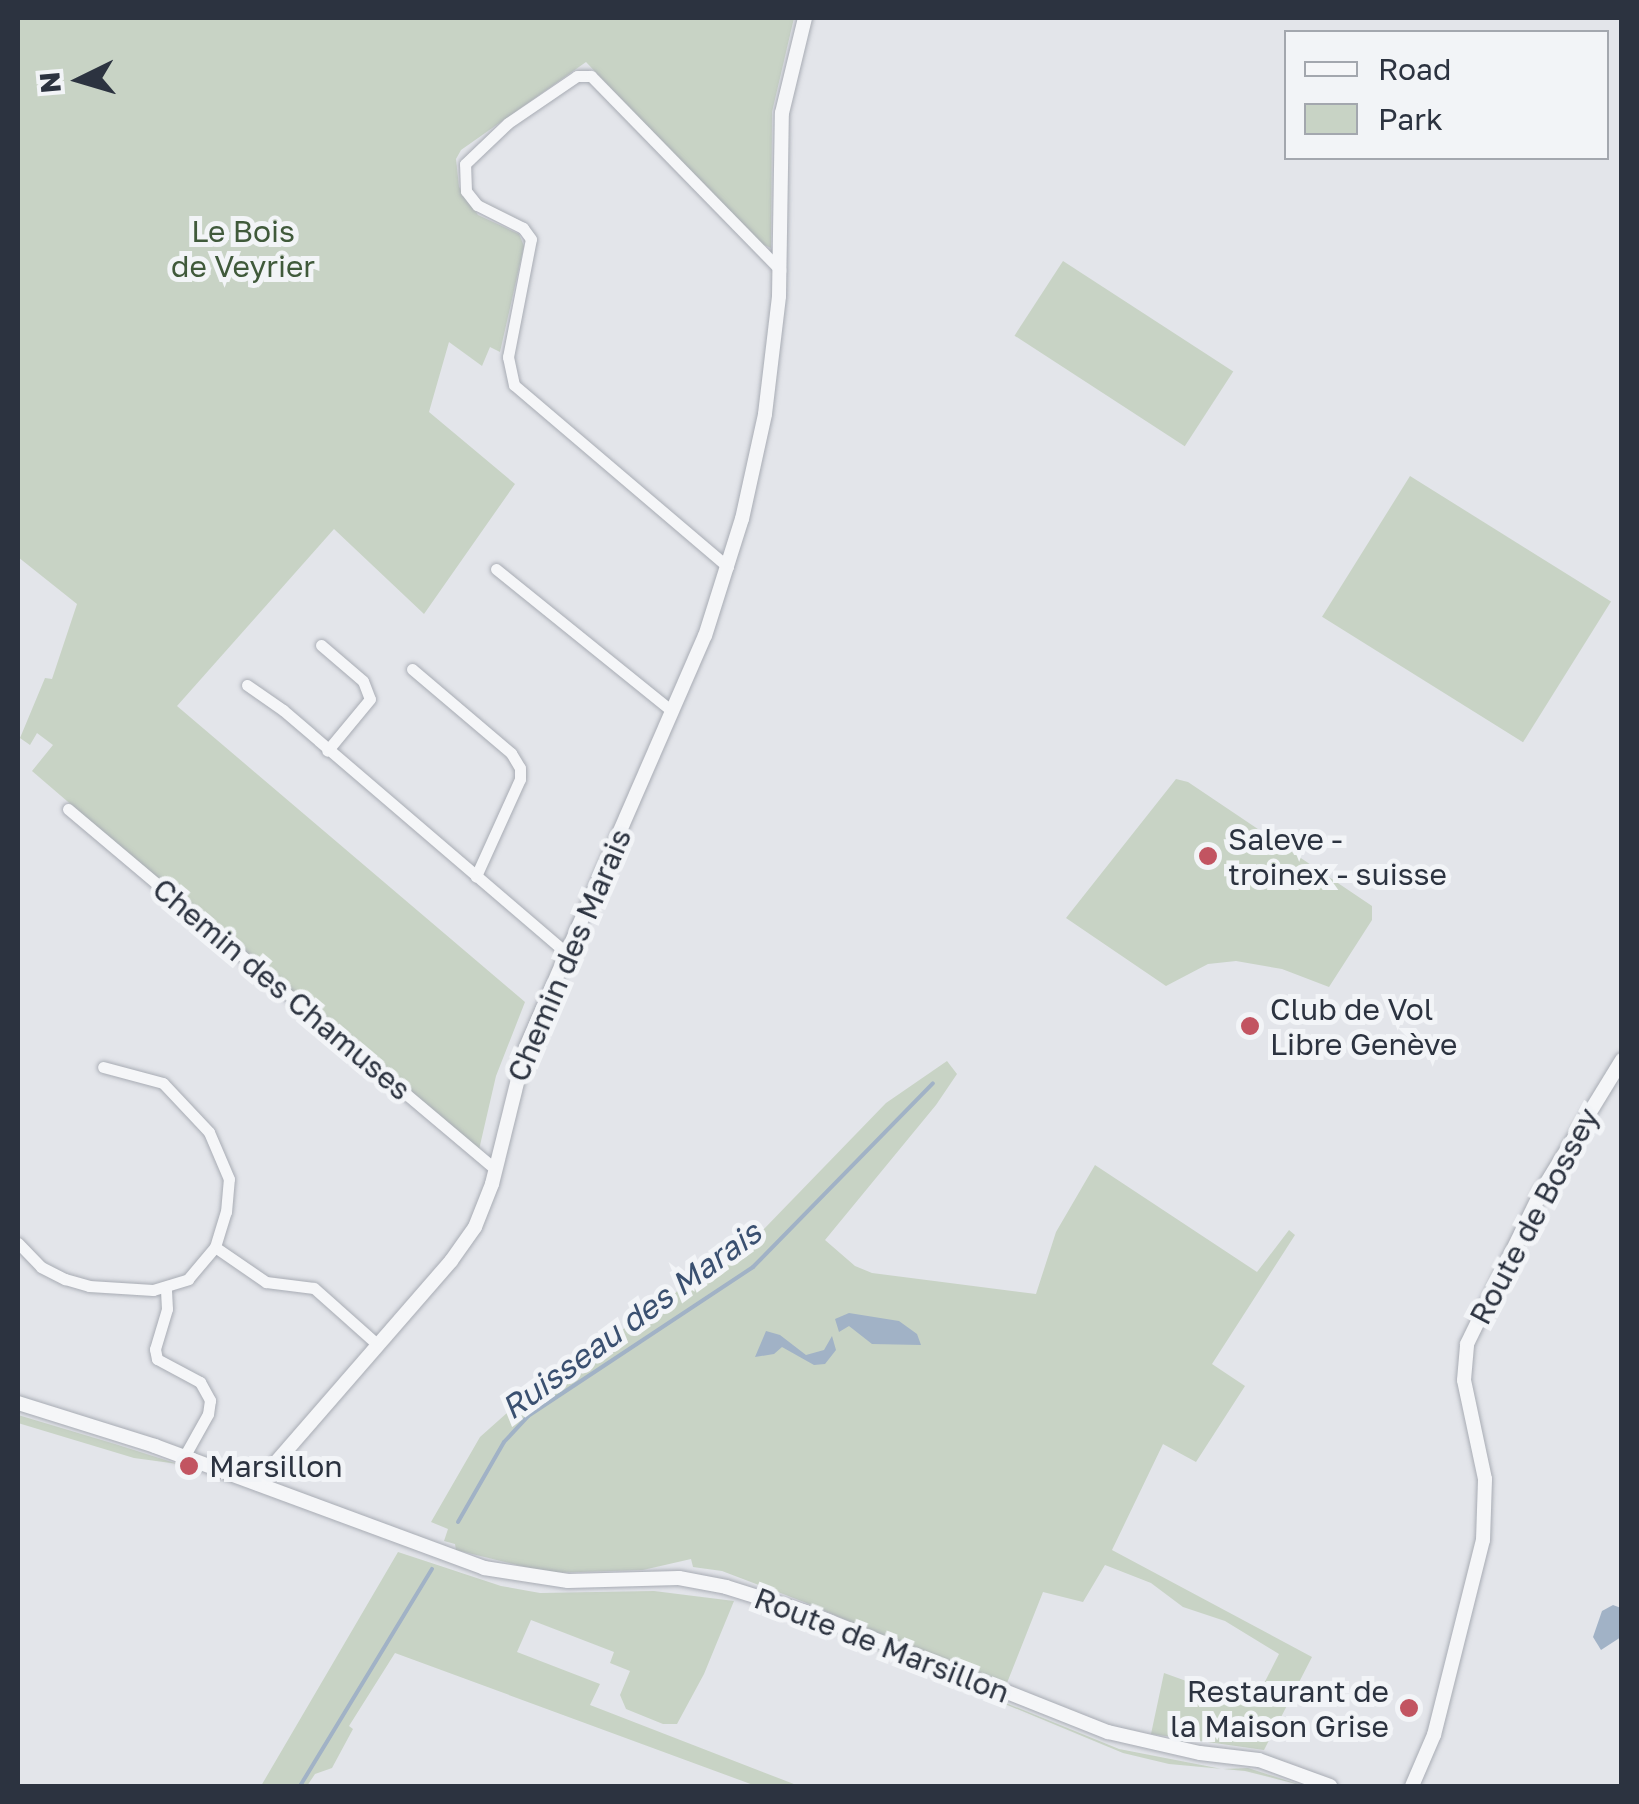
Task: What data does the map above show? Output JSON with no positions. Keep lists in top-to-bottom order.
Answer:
{
  "streets": {
    "street": [
      "Chemin des Marais",
      "Chemin des Chamuses",
      "Route de Bossey",
      "Route de Marsillon"
    ]
  },
  "crossings": [
    ["Chemin des Marais", "Chemin des Chamuses"],
    ["Chemin des Marais", "Route de Marsillon"]
  ],
  "water": ["Ruisseau des Marais"],
  "parks": ["Le Bois de Veyrier"],
  "places": [
    "Saleve - troinex - suisse",
    "Club de Vol Libre Genève",
    "Marsillon",
    "Restaurant de la Maison Grise"
  ],
  "legend": ["Road", "Park"],
  "north": "left"
}
